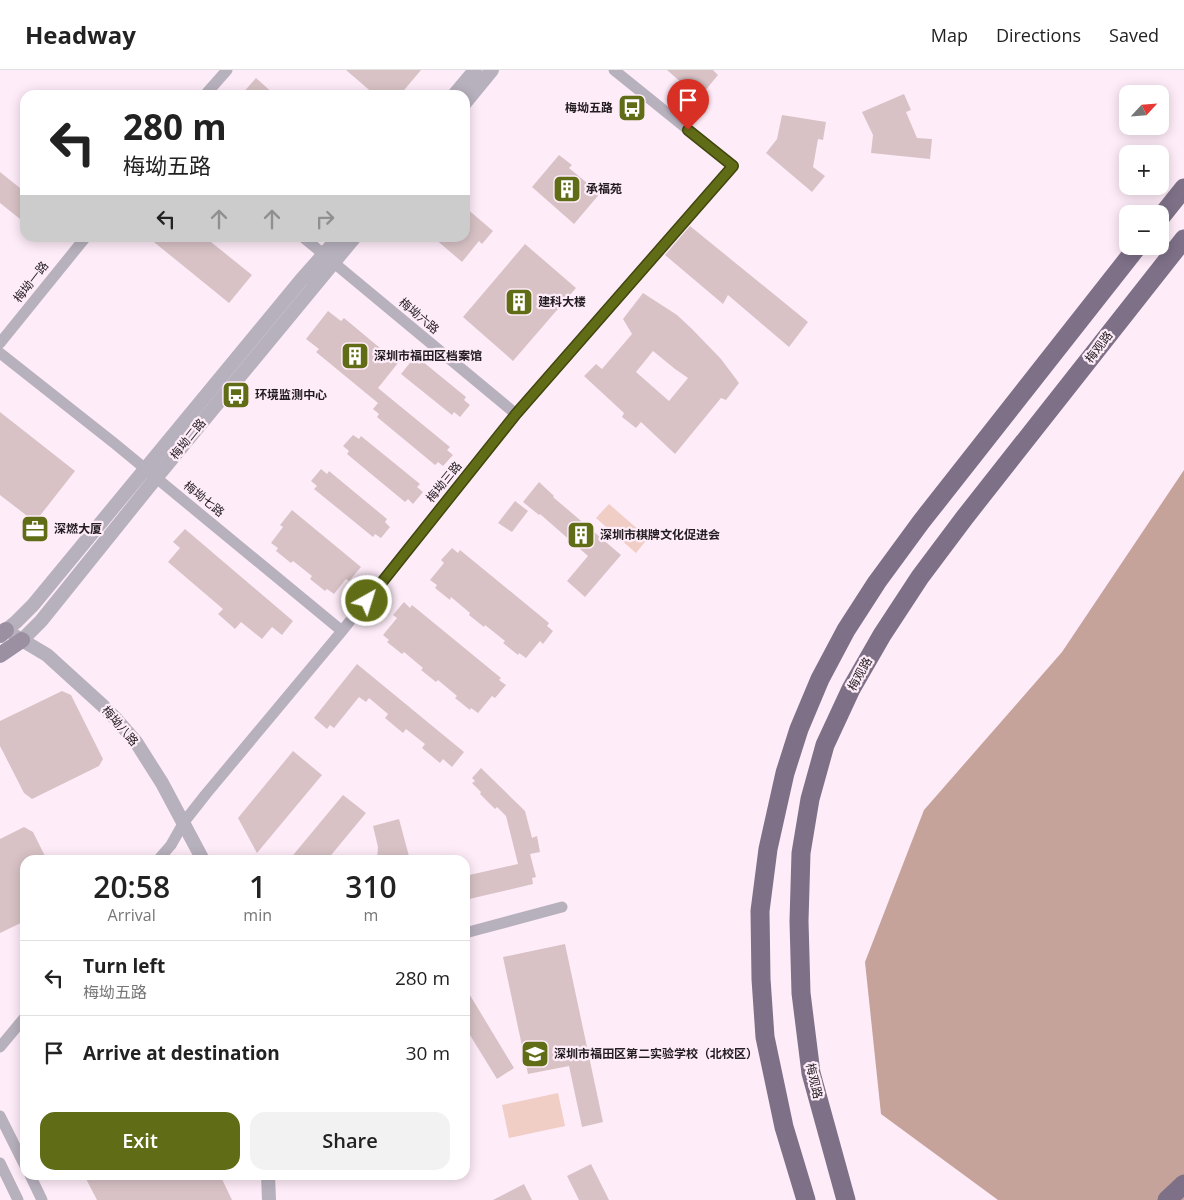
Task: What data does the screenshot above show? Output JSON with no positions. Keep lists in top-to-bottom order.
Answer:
{
  "streets": {
    "highway": ["梅观路"],
    "street": [
      "梅坳一路",
      "梅坳六路",
      "梅坳二路",
      "梅坳三路",
      "梅坳七路",
      "梅坳八路"
    ]
  },
  "crossings": [
    ["梅坳六路", "梅坳二路"],
    ["梅坳六路", "梅坳三路"],
    ["梅坳二路", "梅坳七路"],
    ["梅坳二路", "梅坳八路"],
    ["梅坳三路", "梅坳七路"],
    ["梅坳三路", "梅坳八路"]
  ],
  "places": {
    "bus stop": ["梅坳五路", "环境监测中心"],
    "building": [
      "承福苑",
      "建科大楼",
      "深圳市福田区档案馆",
      "深圳市棋牌文化促进会"
    ],
    "office": ["深燃大厦"],
    "school or university": ["深圳市福田区第二实验学校（北校区）"]
  },
  "north": "top right",
  "page": {
    "header": "Headway",
    "nav": ["Map", "Directions", "Saved"],
    "map_buttons": ["+", "−"],
    "turn": ["280 m", "梅坳五路"],
    "eta": [
      "20:58",
      "Arrival",
      "1",
      "min",
      "310",
      "m"
    ],
    "list": [
      {
        "name": "Turn left",
        "note": "梅坳五路",
        "value": "280 m"
      },
      {
        "name": "Arrive at destination",
        "value": "30 m"
      }
    ],
    "buttons": ["Exit", "Share"]
  }
}
